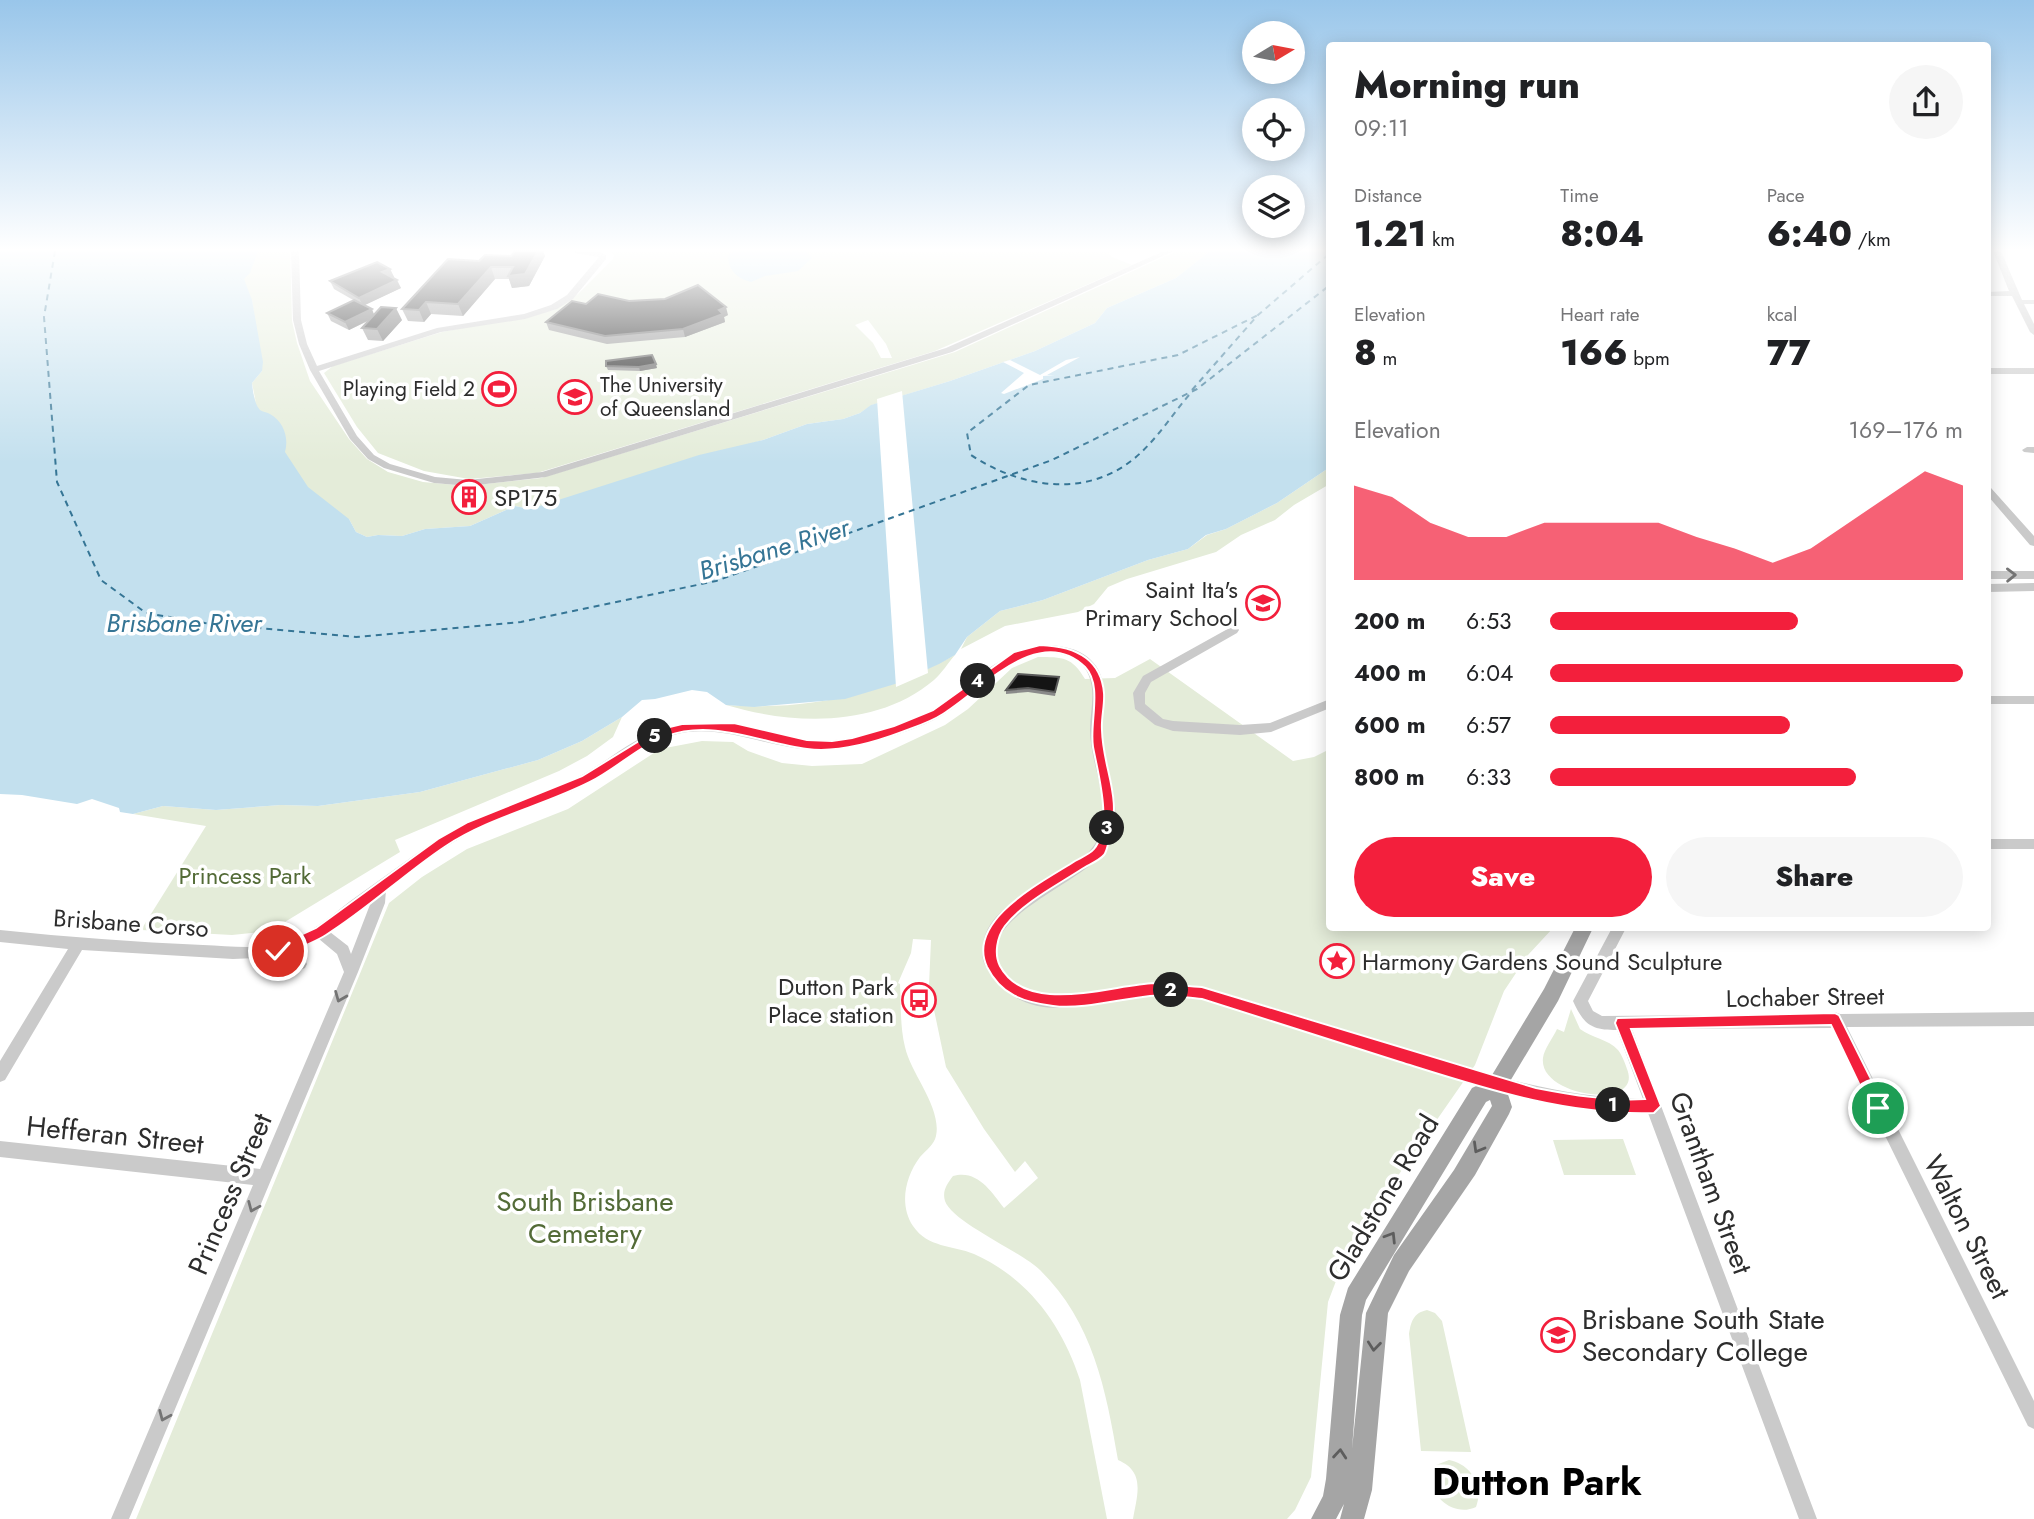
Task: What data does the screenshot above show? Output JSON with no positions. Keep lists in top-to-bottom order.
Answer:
{
  "streets": {
    "main road": ["Gladstone Road"],
    "street": [
      "Brisbane Corso",
      "Lochaber Street",
      "Hefferan Street",
      "Grantham Street",
      "Princess Street",
      "Walton Street"
    ]
  },
  "crossings": [
    ["Brisbane Corso", "Princess Street"],
    ["Brisbane Corso", "Gladstone Road"],
    ["Lochaber Street", "Grantham Street"],
    ["Lochaber Street", "Walton Street"],
    ["Hefferan Street", "Princess Street"]
  ],
  "one_way": ["Princess Street"],
  "districts": ["Dutton Park"],
  "water": ["Brisbane River"],
  "parks": ["Princess Park", "South Brisbane Cemetery"],
  "places": {
    "sports": ["Playing Field 2"],
    "school or university": ["The University of Queensland", "Saint Ita's Primary School", "Brisbane South State Secondary College"],
    "building": ["SP175"],
    "place": ["Harmony Gardens Sound Sculpture"],
    "bus stop": ["Dutton Park Place station"]
  },
  "north": "right",
  "page": {
    "heading": ["Morning run", "09:11"],
    "stats": [
      ["Distance", "1.21 km"],
      ["Time", "8:04"],
      ["Pace", "6:40 /km"],
      ["Elevation", "8 m"],
      ["Heart rate", "166 bpm"],
      ["kcal", "77"]
    ],
    "chart": ["Elevation", "169–176 m"],
    "list": [
      {
        "name": "200 m",
        "note": "6:53"
      },
      {
        "name": "400 m",
        "note": "6:04"
      },
      {
        "name": "600 m",
        "note": "6:57"
      },
      {
        "name": "800 m",
        "note": "6:33"
      }
    ],
    "pins": [
      "4",
      "5",
      "3",
      "2",
      "1"
    ],
    "buttons": ["Save", "Share"]
  }
}
